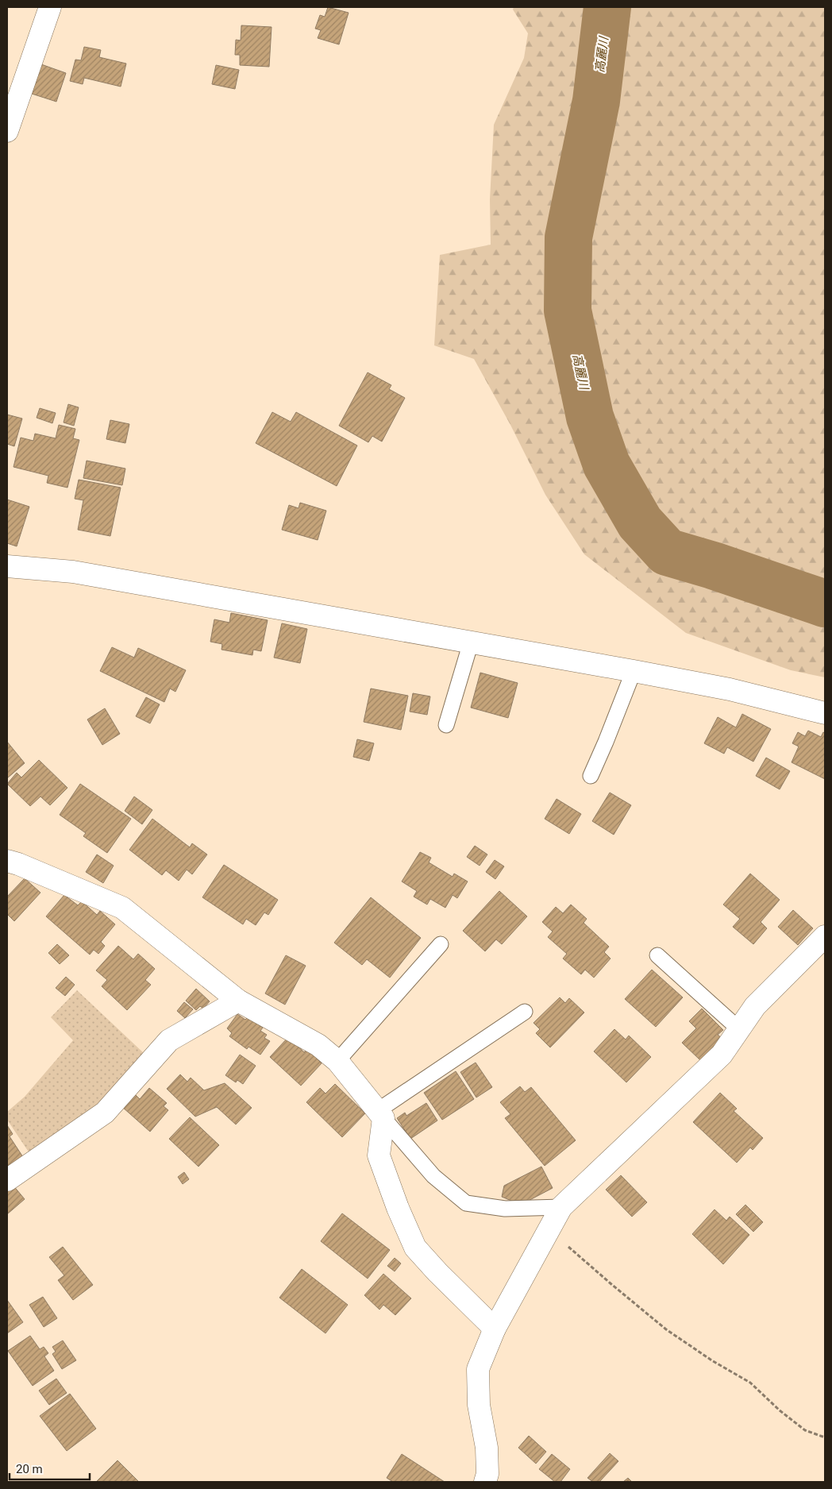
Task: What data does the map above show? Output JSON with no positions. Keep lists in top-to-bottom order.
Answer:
{
  "water": ["高麗川"],
  "scale_bar": "20 m"
}
